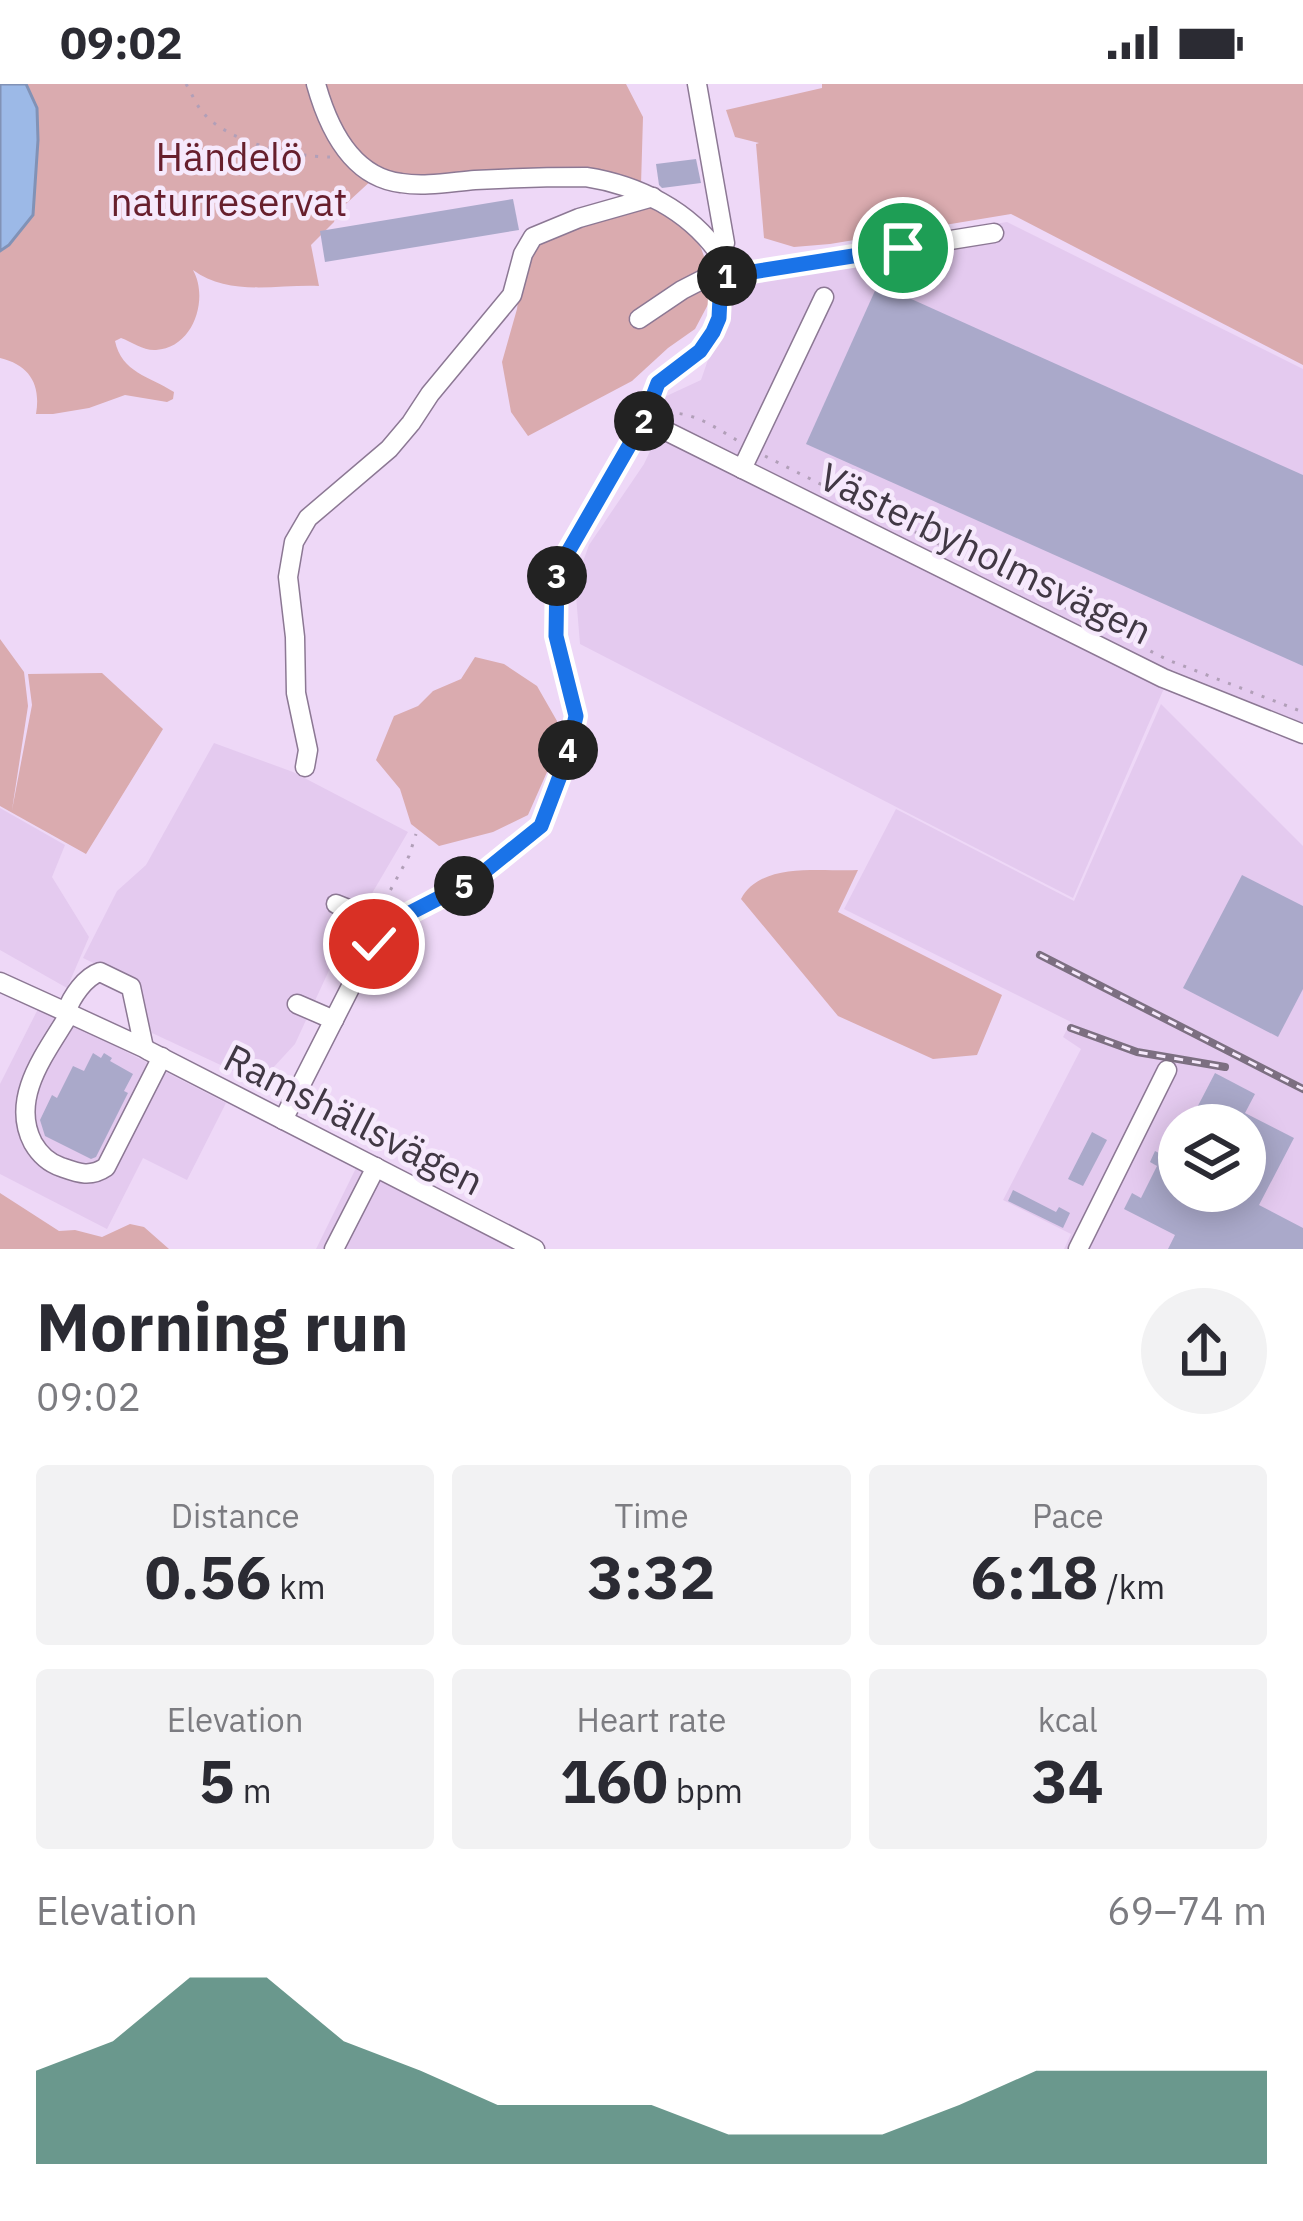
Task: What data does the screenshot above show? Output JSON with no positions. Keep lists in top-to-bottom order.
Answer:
{
  "streets": {
    "street": ["Västerbyholmsvägen", "Ramshällsvägen"]
  },
  "parks": ["Händelö naturreservat"],
  "page": {
    "status": "09:02",
    "pins": [
      "1",
      "2",
      "3",
      "4",
      "5"
    ],
    "heading": ["Morning run", "09:02"],
    "stats": [
      ["Distance", "0.56 km"],
      ["Time", "3:32"],
      ["Pace", "6:18 /km"],
      ["Elevation", "5 m"],
      ["Heart rate", "160 bpm"],
      ["kcal", "34"]
    ],
    "chart": ["Elevation", "69–74 m"]
  }
}
